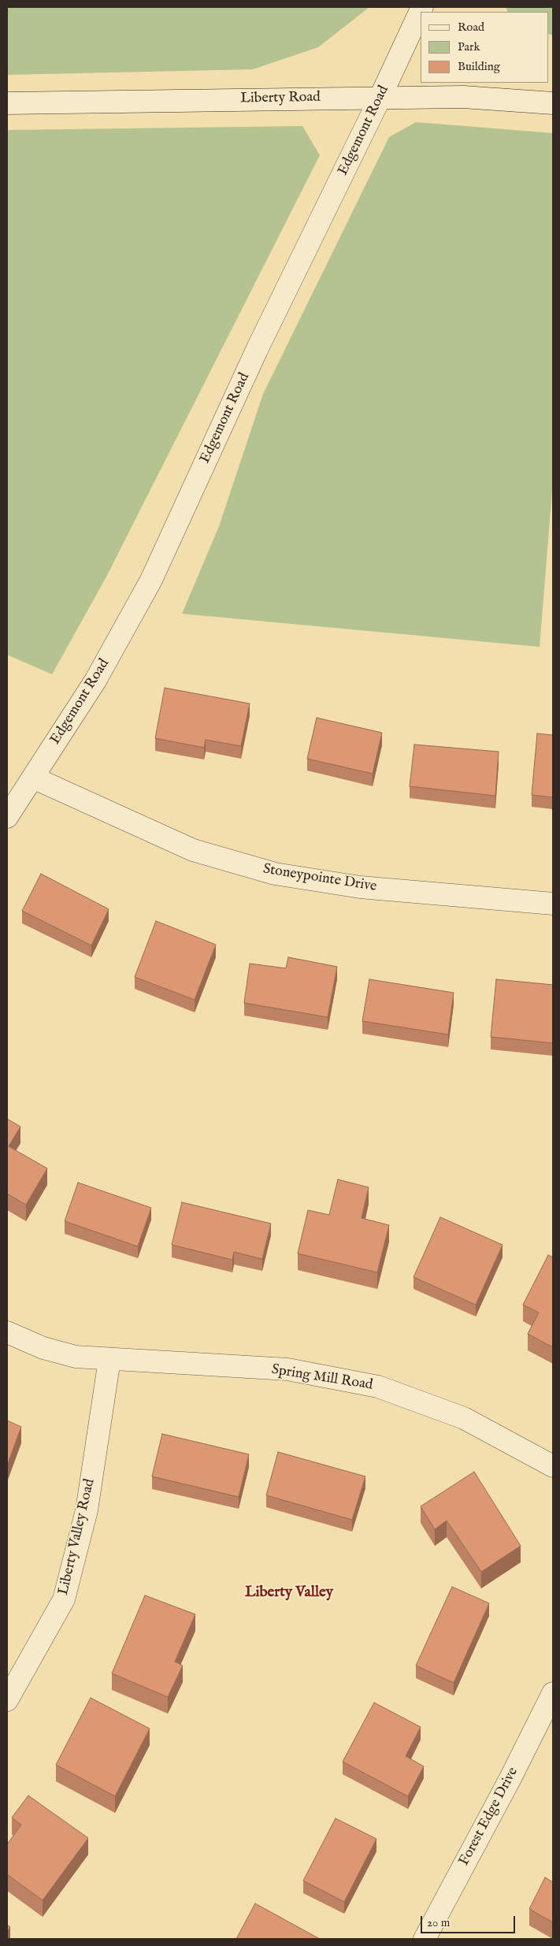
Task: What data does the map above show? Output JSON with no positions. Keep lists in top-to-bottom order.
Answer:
{
  "streets": {
    "street": [
      "Liberty Road",
      "Edgemont Road",
      "Stoneypointe Drive",
      "Spring Mill Road",
      "Liberty Valley Road",
      "Forest Edge Drive"
    ]
  },
  "crossings": [
    ["Liberty Road", "Edgemont Road"],
    ["Edgemont Road", "Stoneypointe Drive"],
    ["Spring Mill Road", "Liberty Valley Road"]
  ],
  "districts": ["Liberty Valley"],
  "legend": ["Road", "Park", "Building"],
  "scale_bar": "20 m"
}
